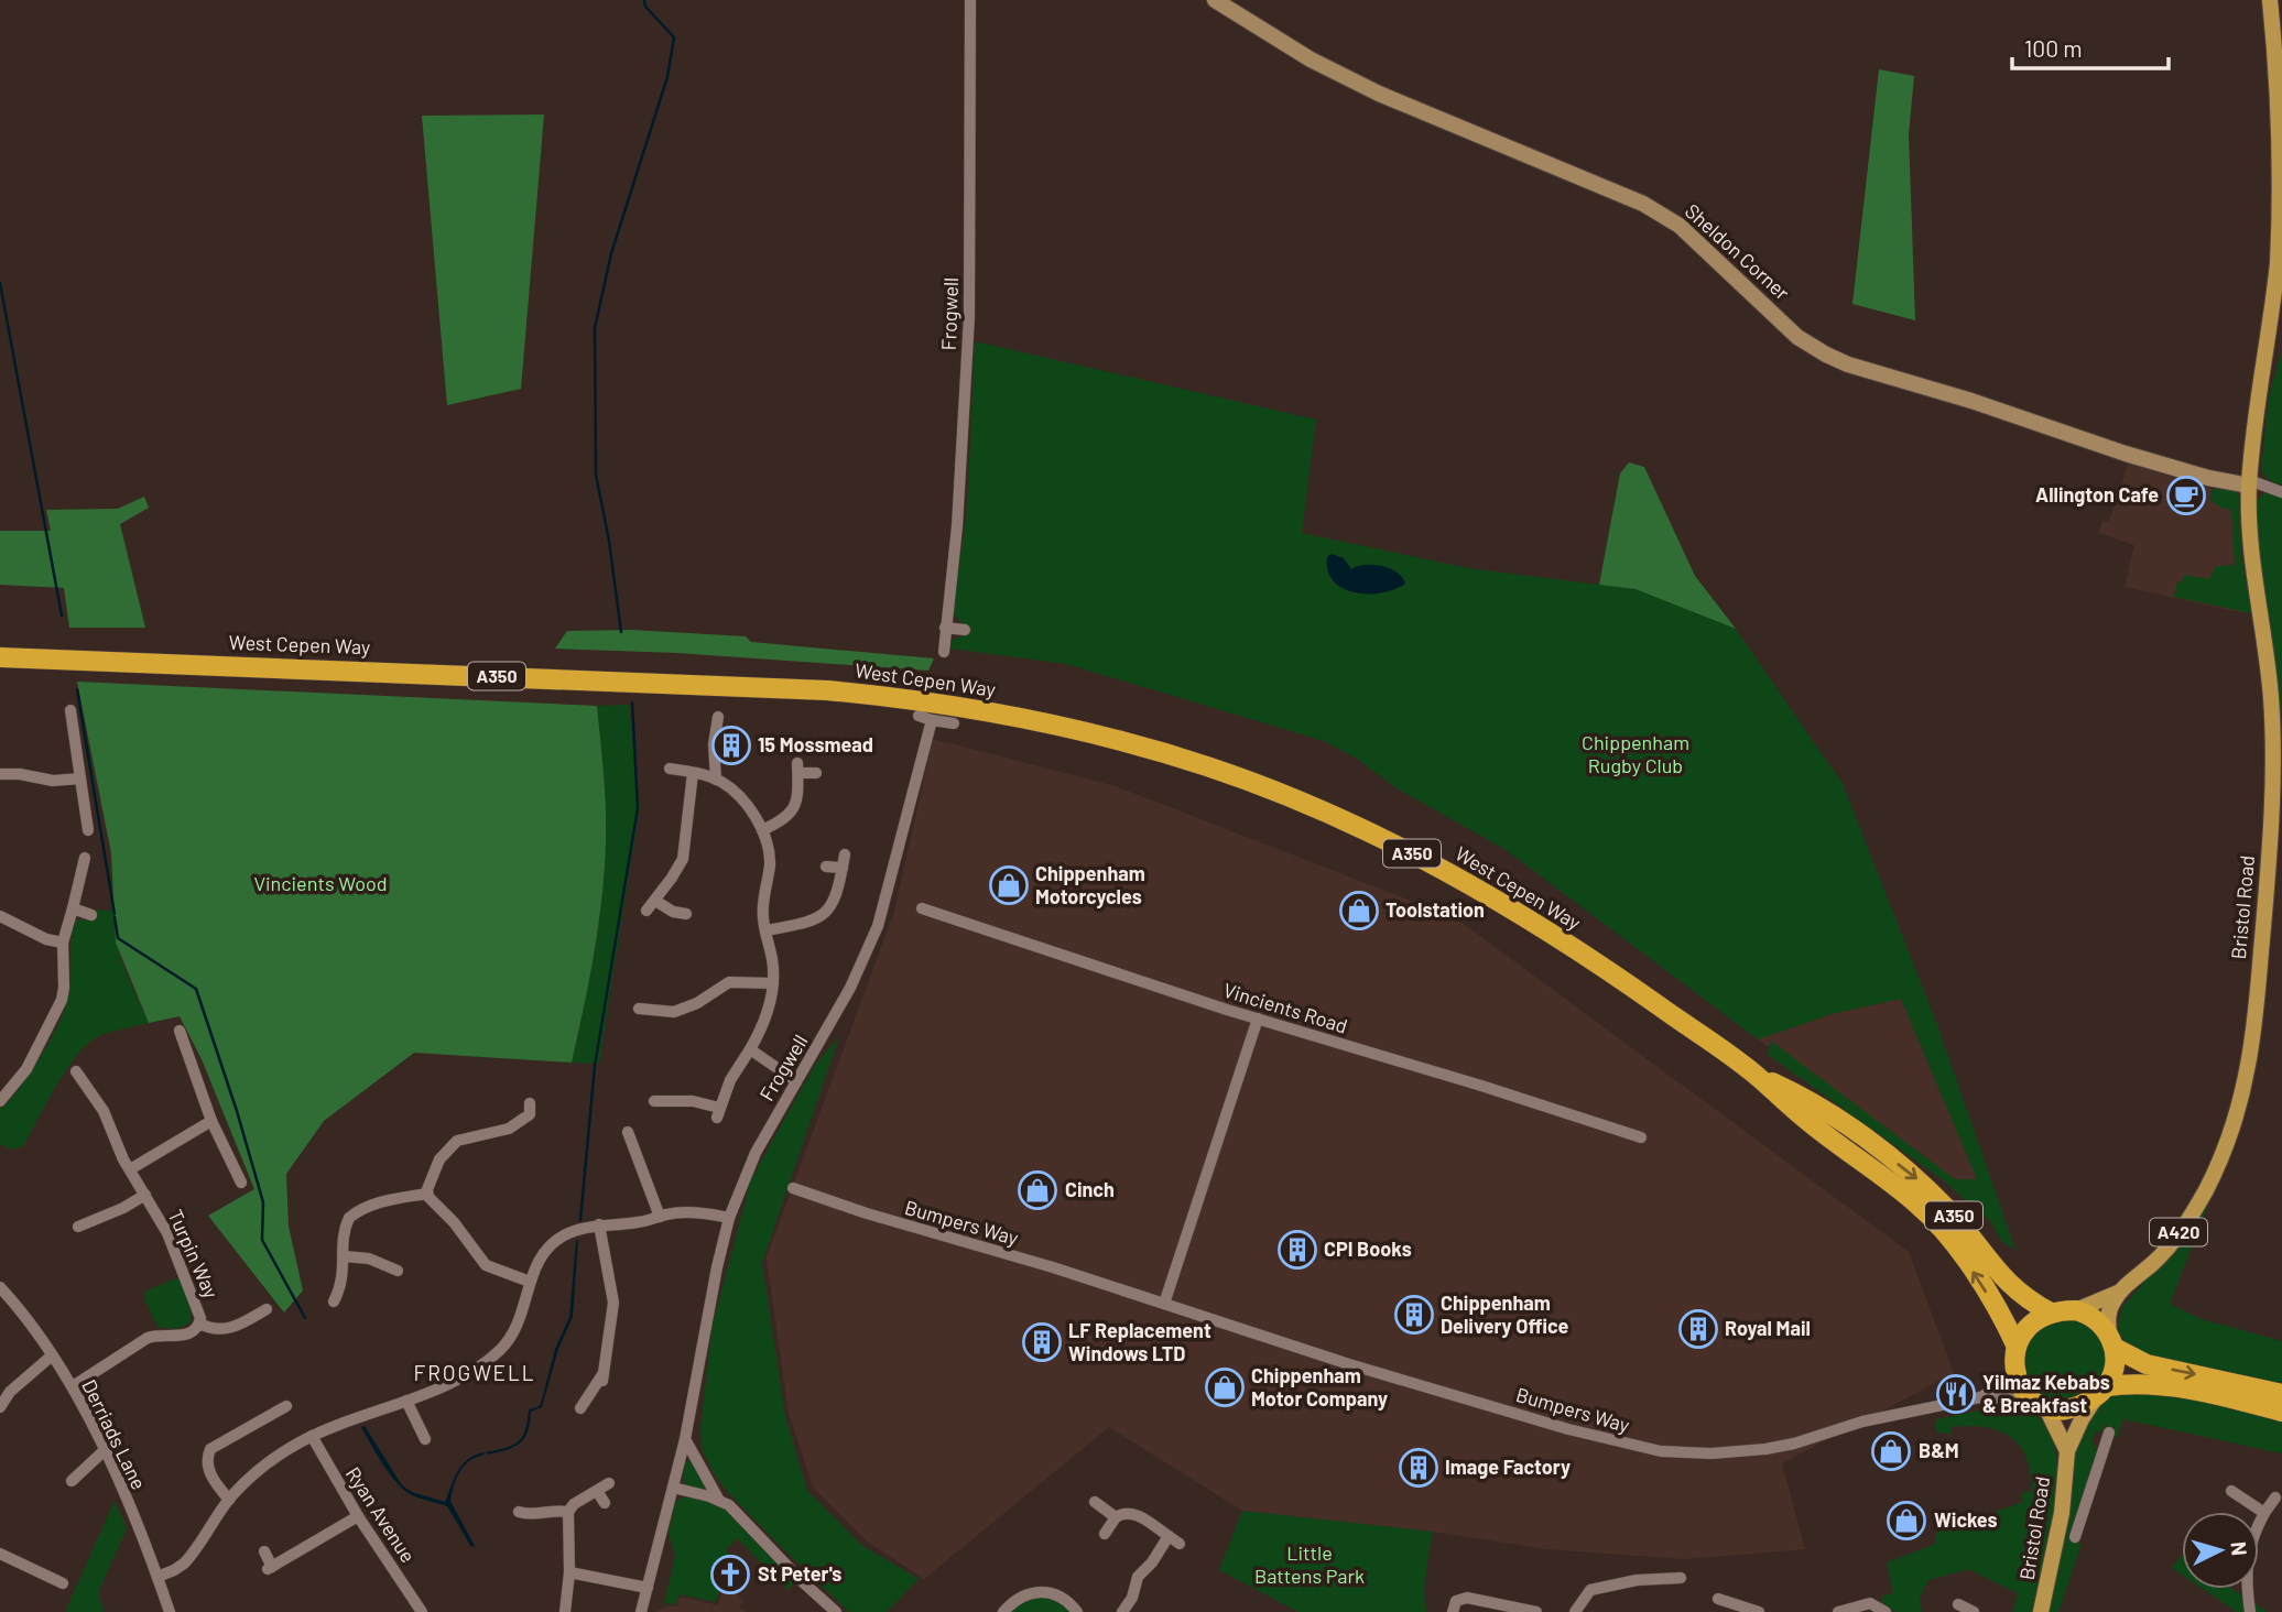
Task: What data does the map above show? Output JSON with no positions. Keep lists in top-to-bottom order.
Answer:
{
  "streets": {
    "highway": ["West Cepen Way", "A350"],
    "main road": ["Bristol Road", "A420"],
    "street": [
      "Sheldon Corner",
      "Frogwell",
      "Vincients Road",
      "Bumpers Way",
      "Turpin Way",
      "Derriads Lane",
      "Ryan Avenue"
    ]
  },
  "crossings": [
    ["Sheldon Corner", "Bristol Road"],
    ["Sheldon Corner", "A420"],
    ["West Cepen Way", "Bristol Road"],
    ["West Cepen Way", "Bumpers Way"],
    ["Bristol Road", "Bumpers Way"],
    ["Bristol Road", "A420"],
    ["Turpin Way", "Derriads Lane"]
  ],
  "districts": ["FROGWELL"],
  "parks": ["Chippenham Rugby Club", "Vincients Wood", "Little Battens Park"],
  "places": {
    "cafe": ["Allington Cafe"],
    "building": [
      "15 Mossmead",
      "CPI Books",
      "Chippenham Delivery Office",
      "Royal Mail",
      "LF Replacement Windows LTD",
      "Image Factory"
    ],
    "shop": [
      "Chippenham Motorcycles",
      "Toolstation",
      "Cinch",
      "Chippenham Motor Company",
      "B&M",
      "Wickes"
    ],
    "restaurant": ["Yilmaz Kebabs & Breakfast"],
    "church": ["St Peter's"]
  },
  "scale_bar": "100 m",
  "north": "right"
}
